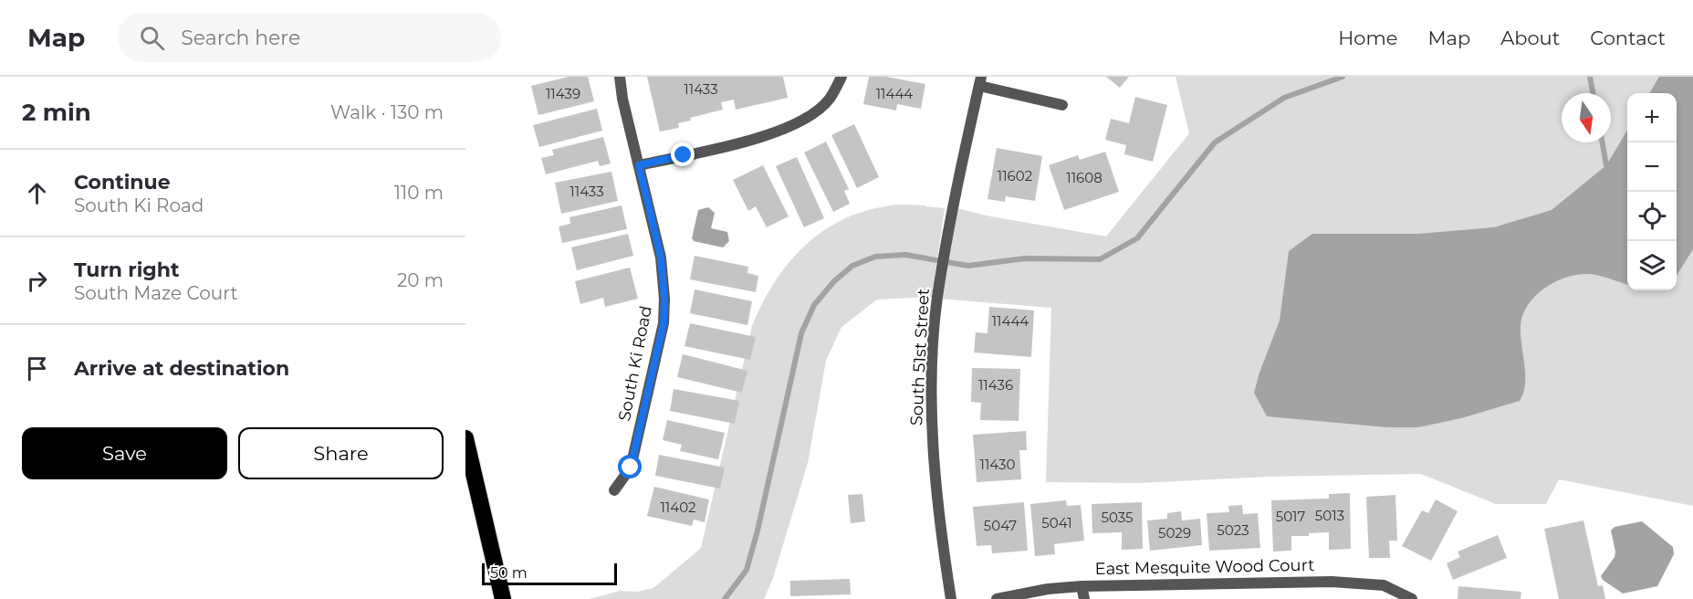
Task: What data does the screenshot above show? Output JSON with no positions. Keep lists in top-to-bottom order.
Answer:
{
  "streets": {
    "street": ["South 51st Street", "South Ki Road", "East Mesquite Wood Court"]
  },
  "house_numbers": [
    "11433",
    "11439",
    "11444",
    "11602",
    "11608",
    "11433",
    "11444",
    "11436",
    "11430",
    "11402",
    "5013",
    "5017",
    "5035",
    "5041",
    "5047",
    "5023",
    "5029"
  ],
  "scale_bar": "50 m",
  "north": "bottom",
  "page": {
    "header": "Map",
    "search": "Search here",
    "nav": [
      "Home",
      "Map",
      "About",
      "Contact"
    ],
    "heading": ["2 min", "Walk · 130 m"],
    "map_buttons": ["+", "−"],
    "list": [
      ["Continue", "South Ki Road", "110 m"],
      ["Turn right", "South Maze Court", "20 m"],
      "Arrive at destination"
    ],
    "buttons": ["Save", "Share"],
    "scale": "50 m"
  }
}
